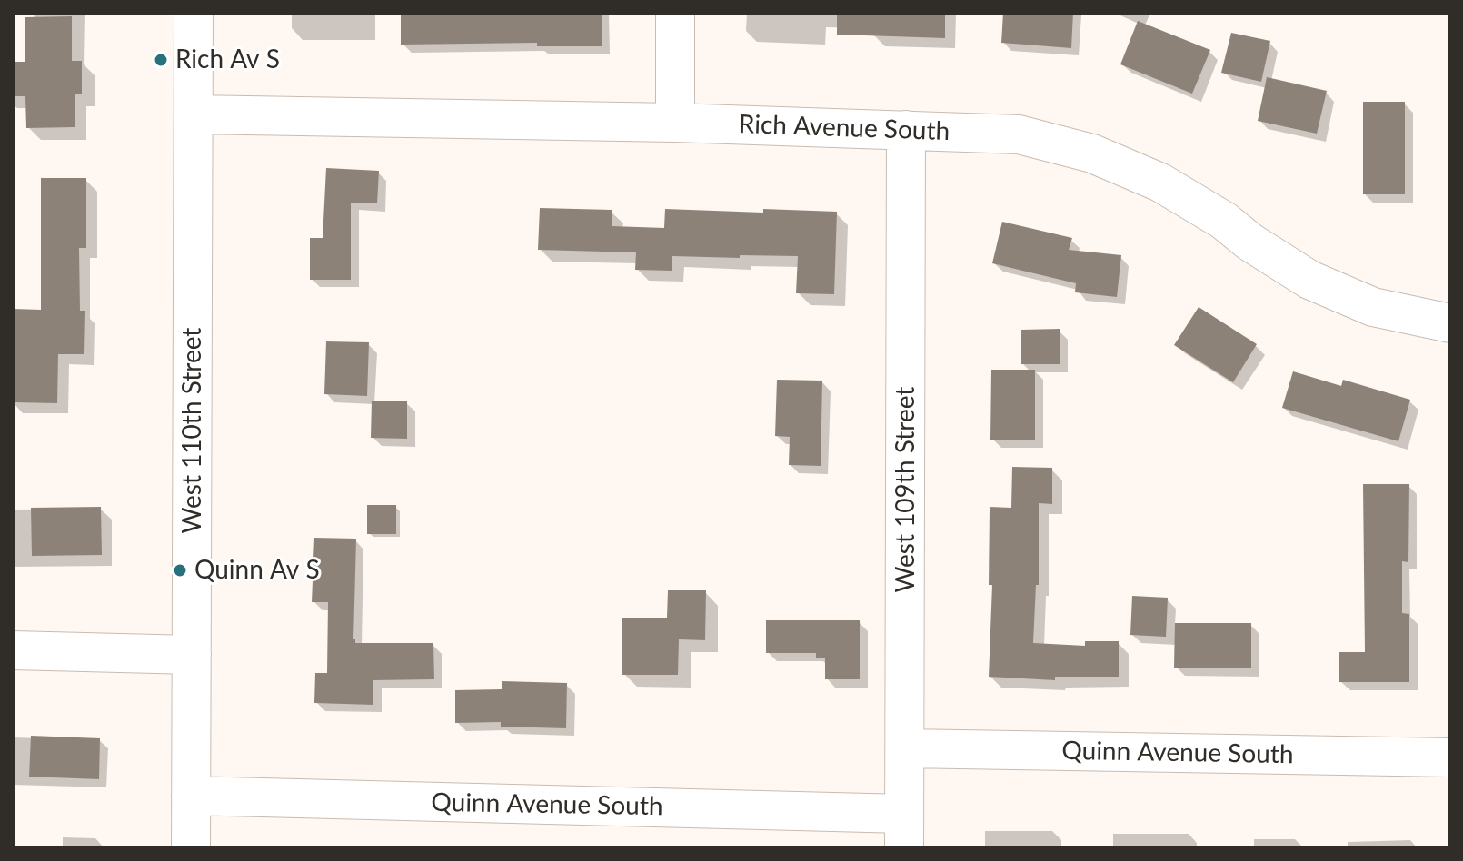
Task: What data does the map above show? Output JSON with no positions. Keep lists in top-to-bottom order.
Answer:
{
  "streets": {
    "street": [
      "Rich Avenue South",
      "West 110th Street",
      "West 109th Street",
      "Quinn Avenue South"
    ]
  },
  "crossings": [
    ["Rich Avenue South", "West 110th Street"],
    ["Rich Avenue South", "West 109th Street"],
    ["West 110th Street", "Quinn Avenue South"],
    ["West 109th Street", "Quinn Avenue South"]
  ],
  "places": ["Rich Av S", "Quinn Av S"]
}
